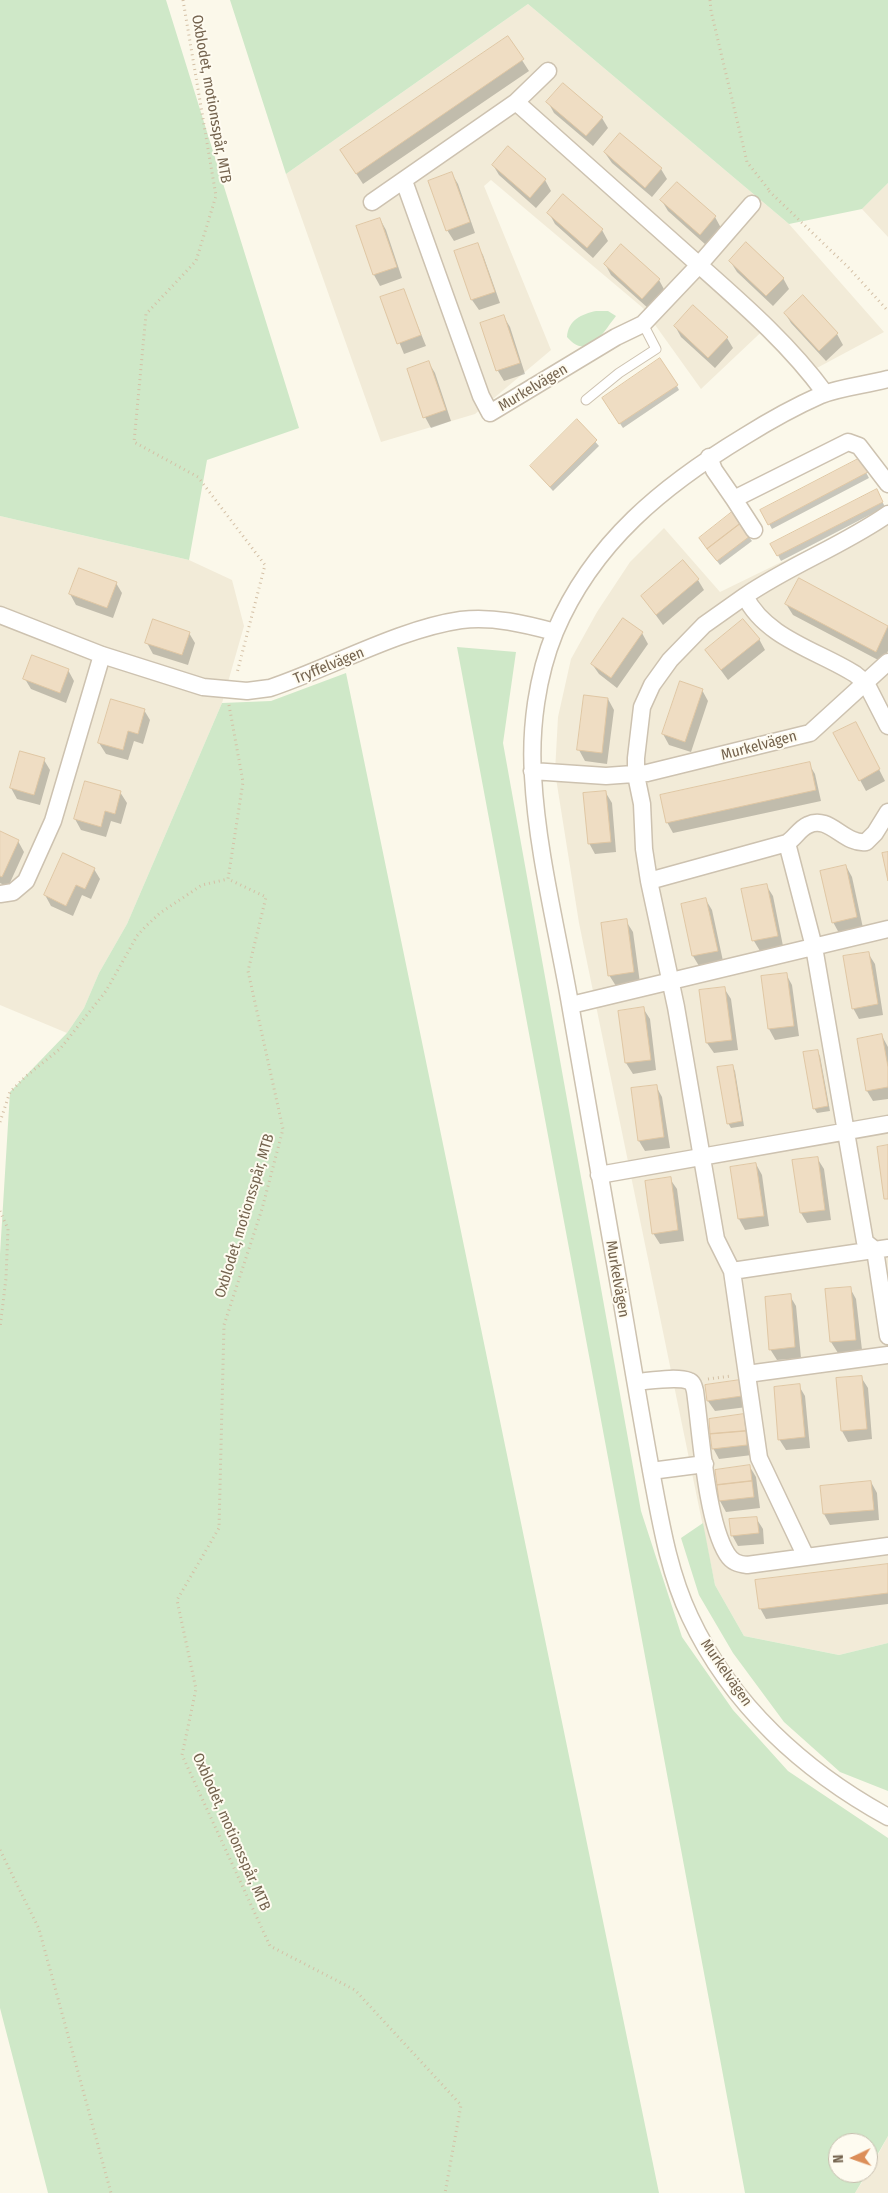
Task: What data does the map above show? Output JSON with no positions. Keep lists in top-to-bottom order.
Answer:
{
  "streets": {
    "street": ["Murkelvägen", "Tryffelvägen"],
    "path": ["Oxblodet, motionsspår, MTB"]
  },
  "crossings": [
    ["Oxblodet, motionsspår, MTB", "Tryffelvägen"],
    ["Murkelvägen", "Tryffelvägen"]
  ],
  "north": "left"
}
